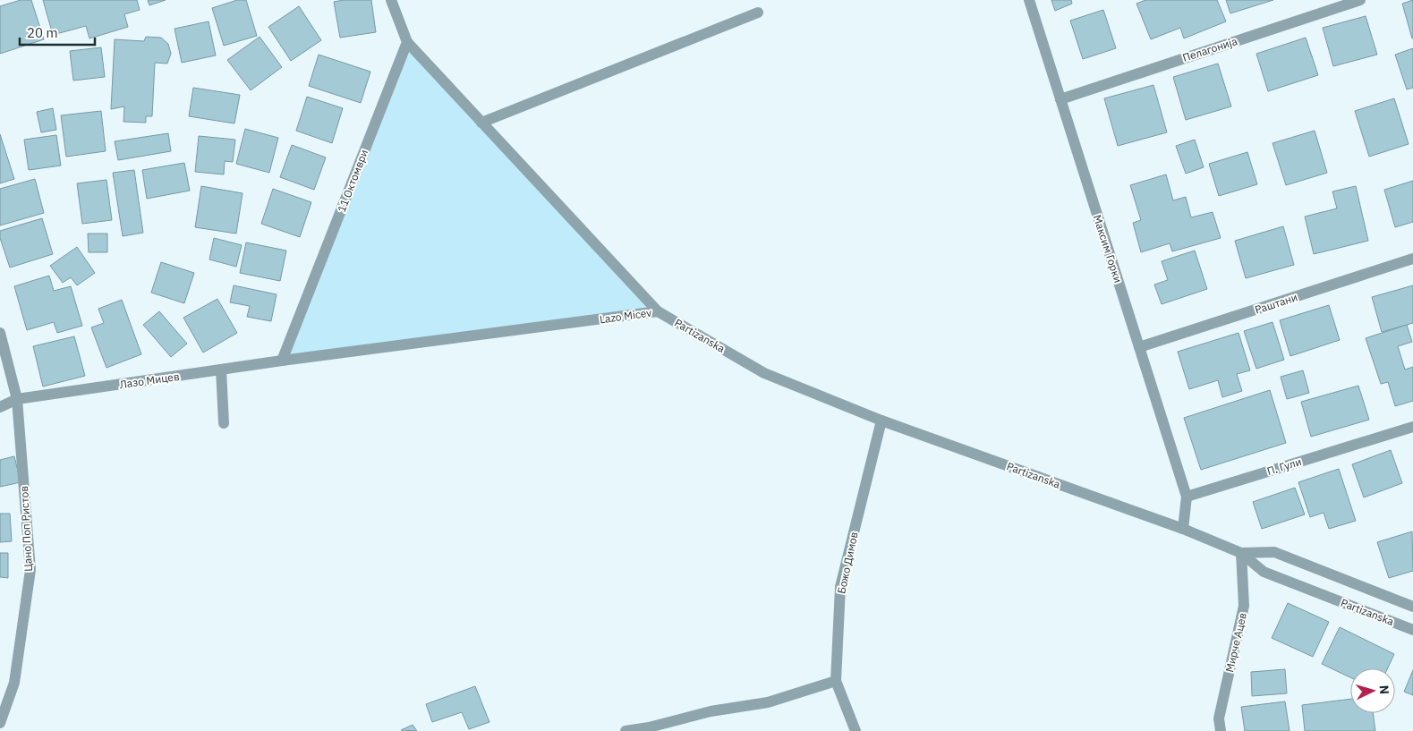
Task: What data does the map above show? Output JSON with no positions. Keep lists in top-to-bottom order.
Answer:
{
  "streets": {
    "street": [
      "Пелагонија",
      "11 Октомври",
      "Максим Горки",
      "Раштани",
      "Lazo Micev",
      "Partizanska",
      "Лазо Мицев",
      "П. Гули",
      "Цано Поп Ристов",
      "Божо Димов",
      "Мирче Ацев"
    ]
  },
  "crossings": [
    ["Пелагонија", "Максим Горки"],
    ["11 Октомври", "Lazo Micev"],
    ["11 Октомври", "Лазо Мицев"],
    ["Максим Горки", "Раштани"],
    ["Максим Горки", "П. Гули"],
    ["Lazo Micev", "Partizanska"],
    ["Lazo Micev", "Лазо Мицев"],
    ["Partizanska", "Божо Димов"],
    ["Partizanska", "Мирче Ацев"],
    ["Лазо Мицев", "Цано Поп Ристов"]
  ],
  "scale_bar": "20 m",
  "north": "right"
}
